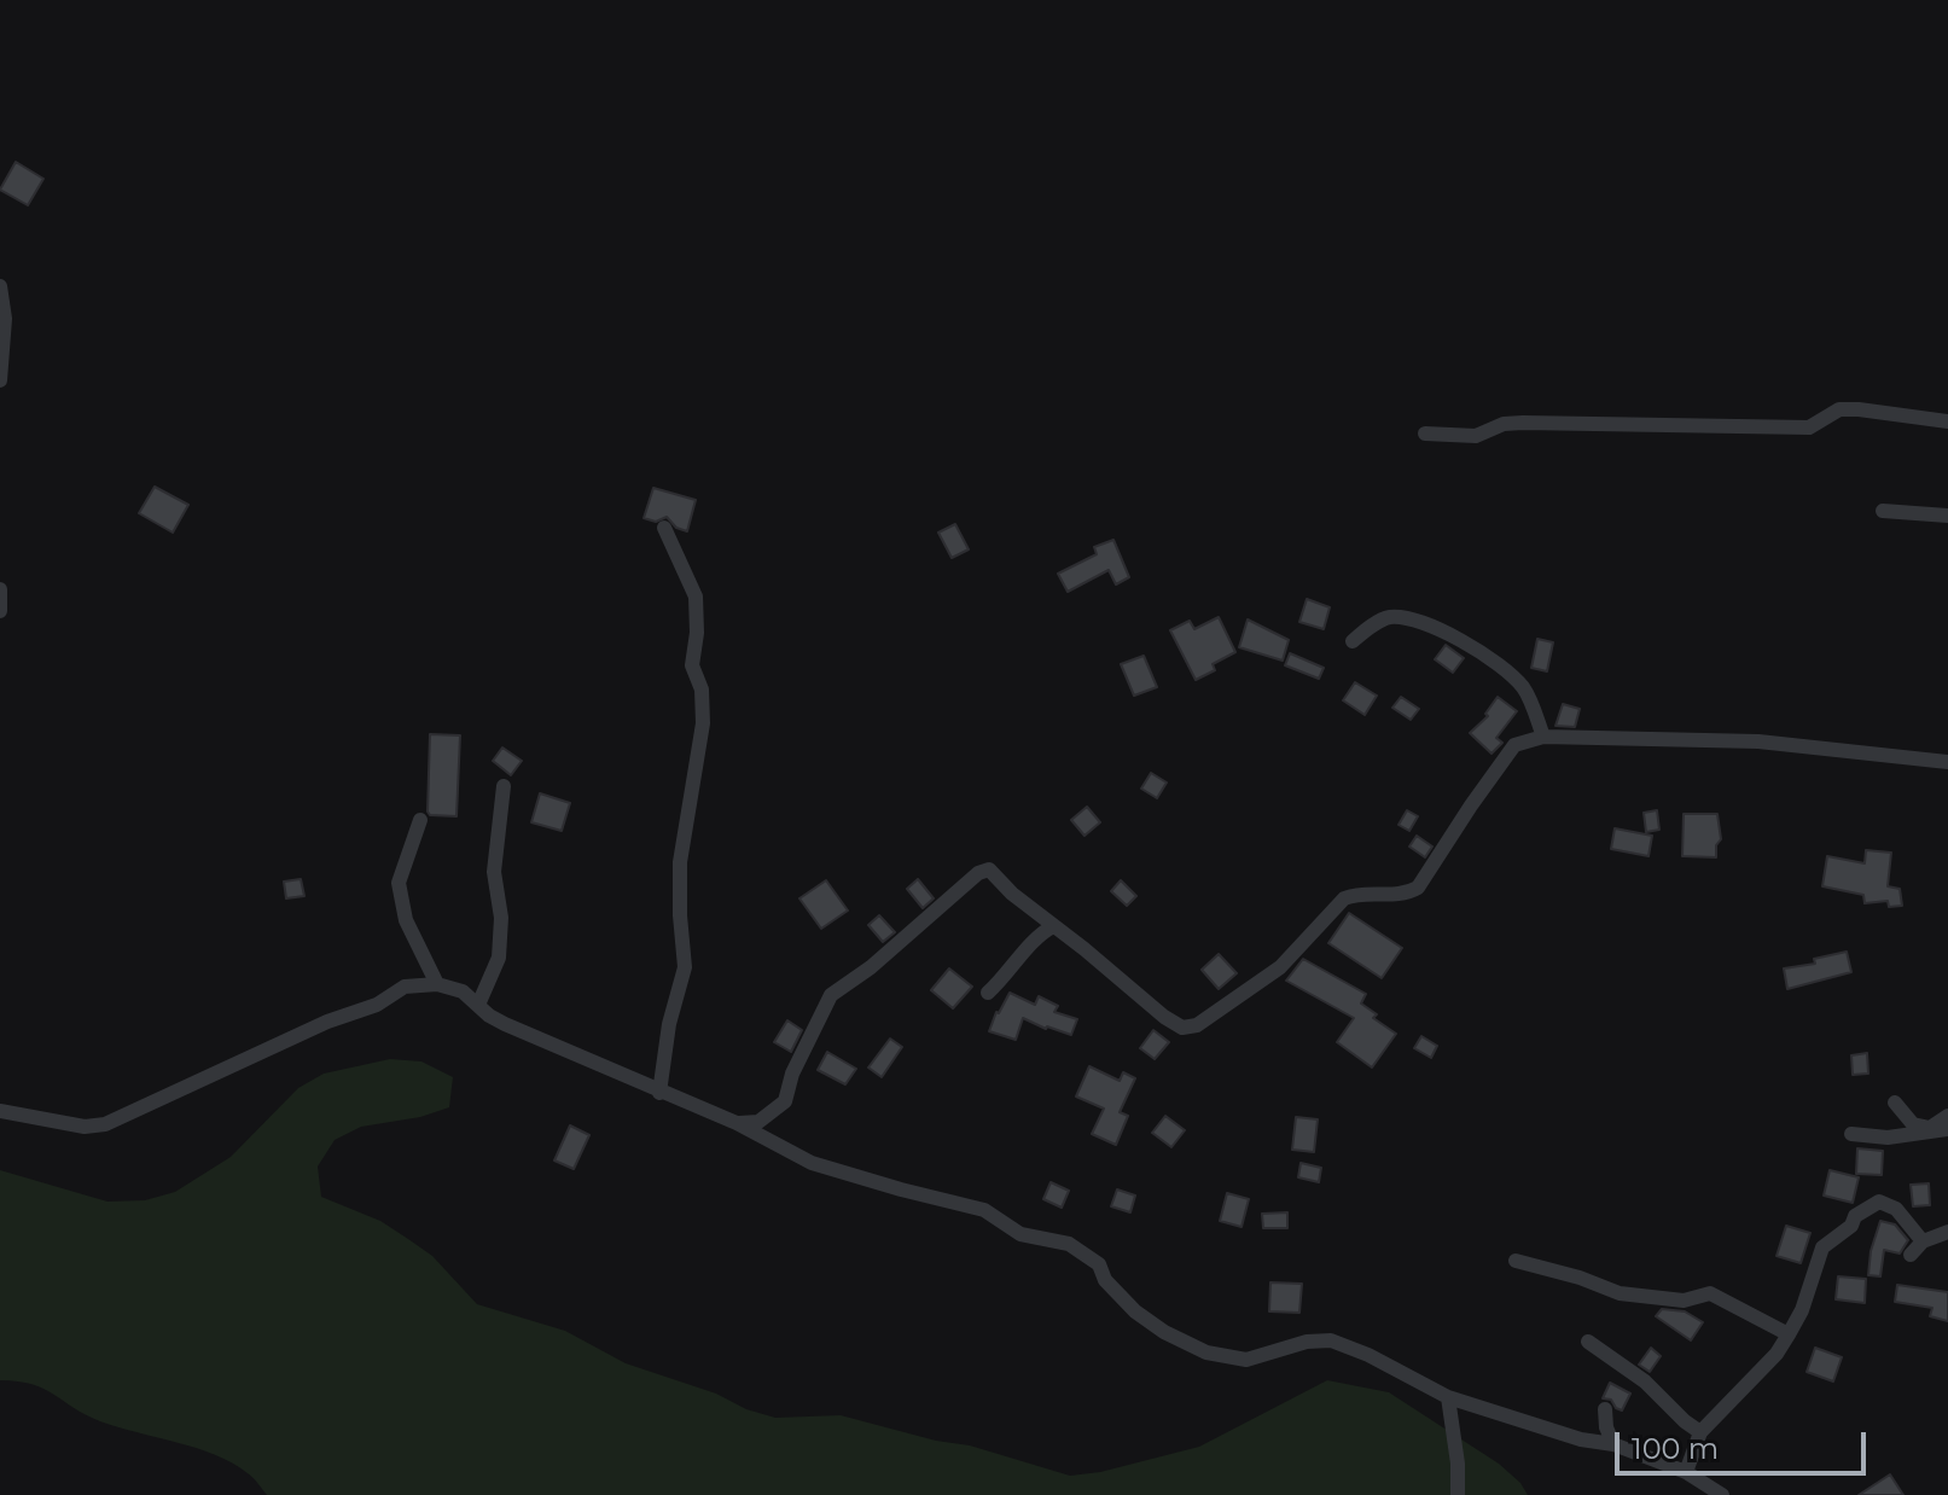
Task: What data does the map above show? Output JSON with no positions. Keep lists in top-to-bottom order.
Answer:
{
  "scale_bar": "100 m"
}
